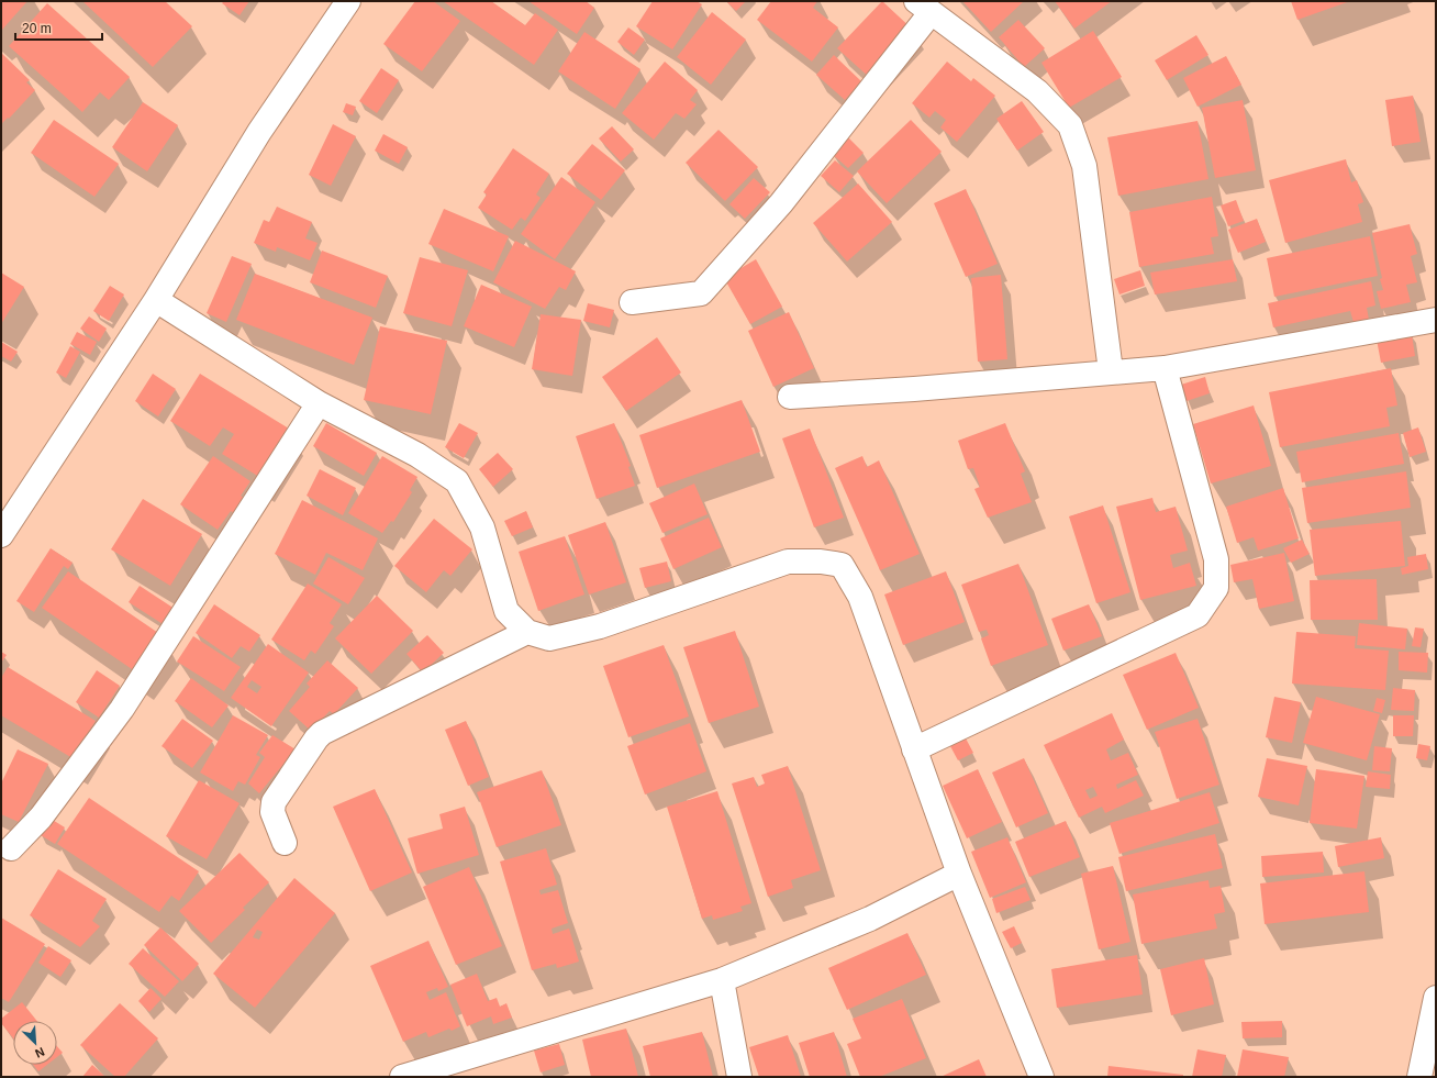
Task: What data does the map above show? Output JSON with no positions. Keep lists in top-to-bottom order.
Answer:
{
  "scale_bar": "20 m",
  "north": "bottom right"
}
